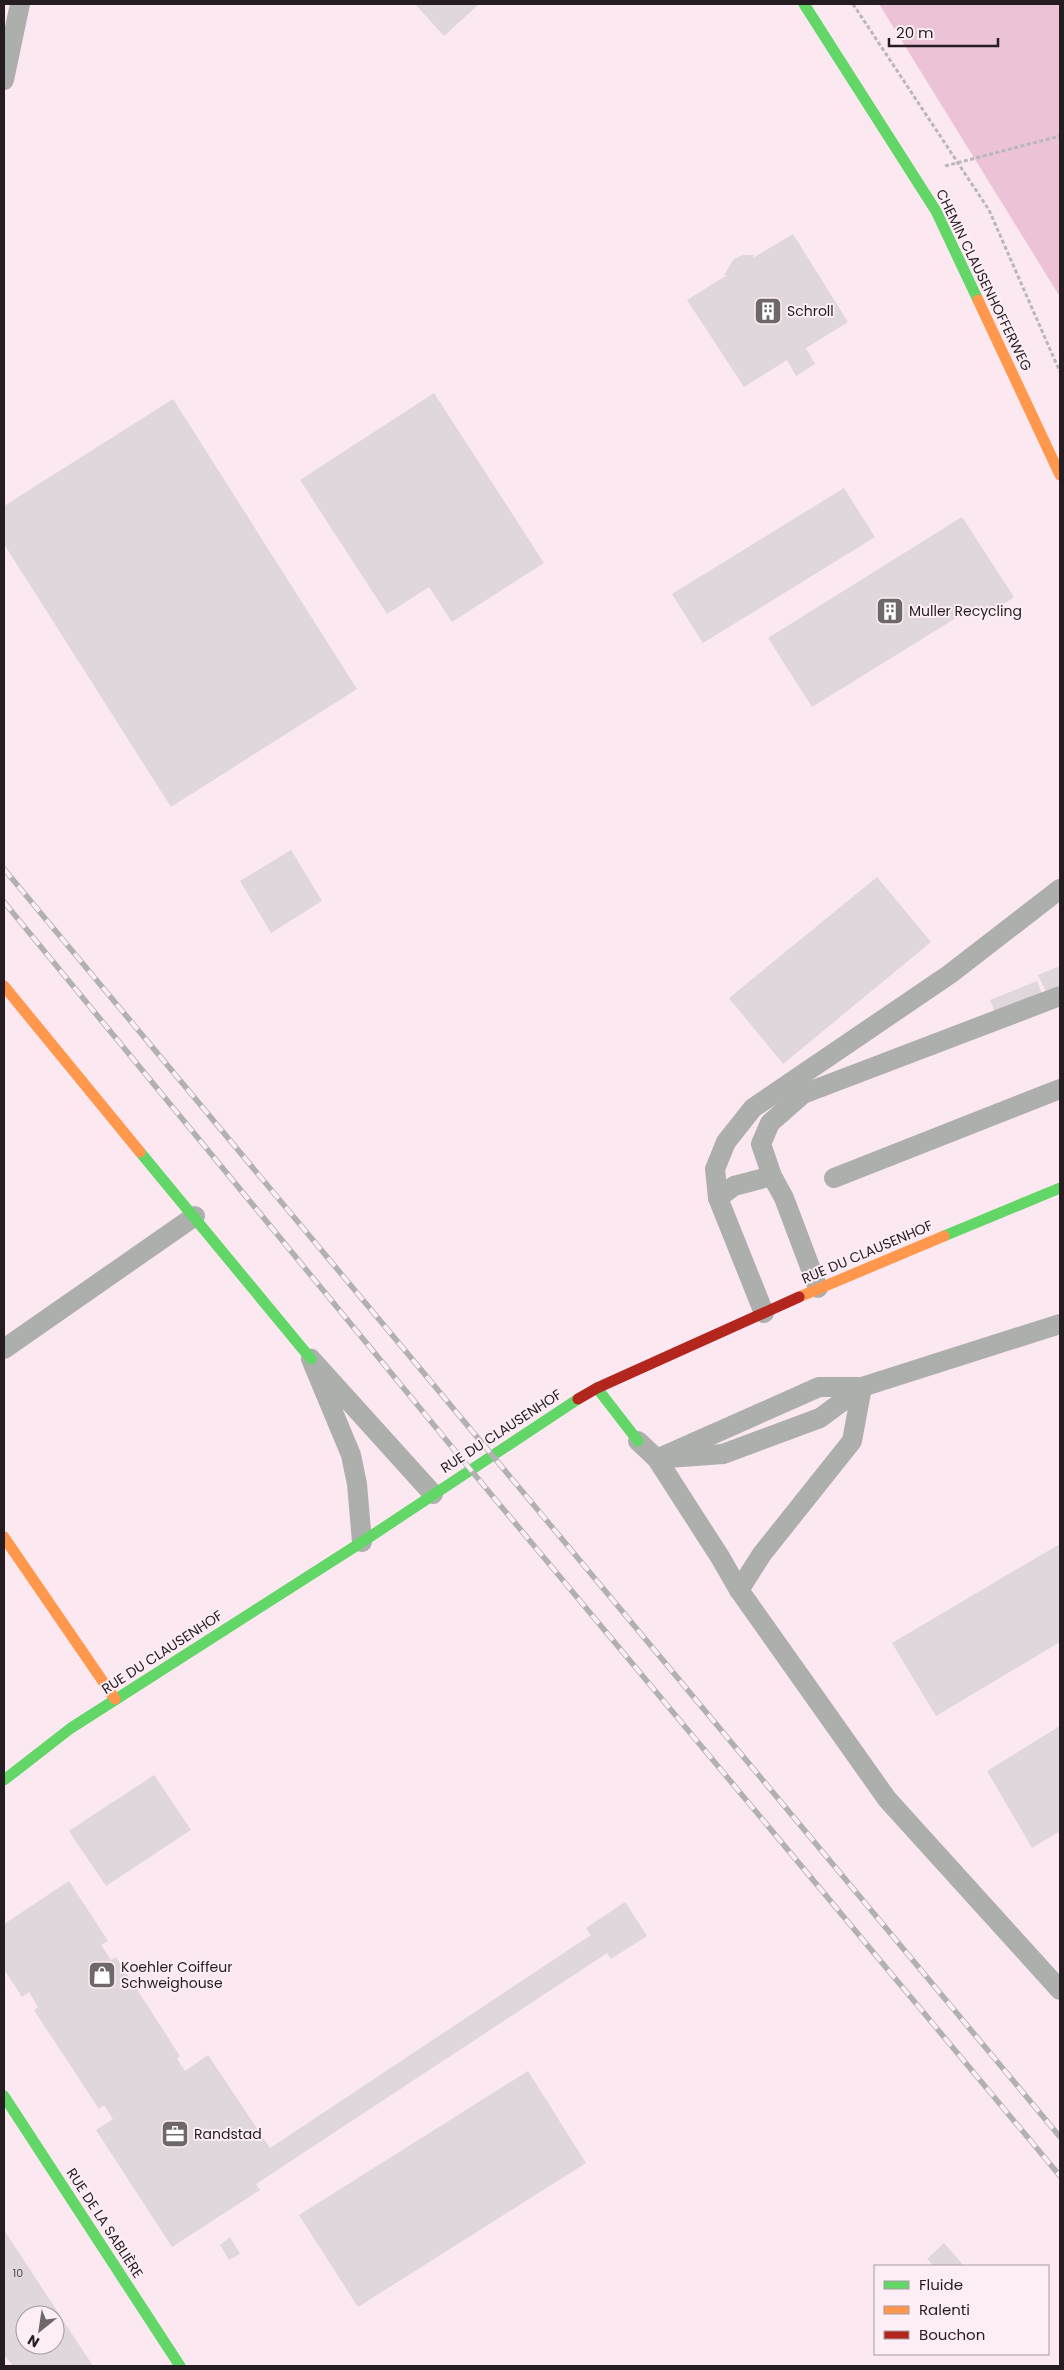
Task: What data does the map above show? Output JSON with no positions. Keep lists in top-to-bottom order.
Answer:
{
  "streets": {
    "street": ["CHEMIN CLAUSENHOFFERWEG", "RUE DU CLAUSENHOF", "RUE DE LA SABLIÈRE"]
  },
  "places": {
    "building": ["Schroll", "Muller Recycling"],
    "shop": ["Koehler Coiffeur Schweighouse"],
    "office": ["Randstad"]
  },
  "house_numbers": ["10"],
  "legend": ["Fluide", "Ralenti", "Bouchon"],
  "scale_bar": "20 m",
  "north": "bottom left"
}
